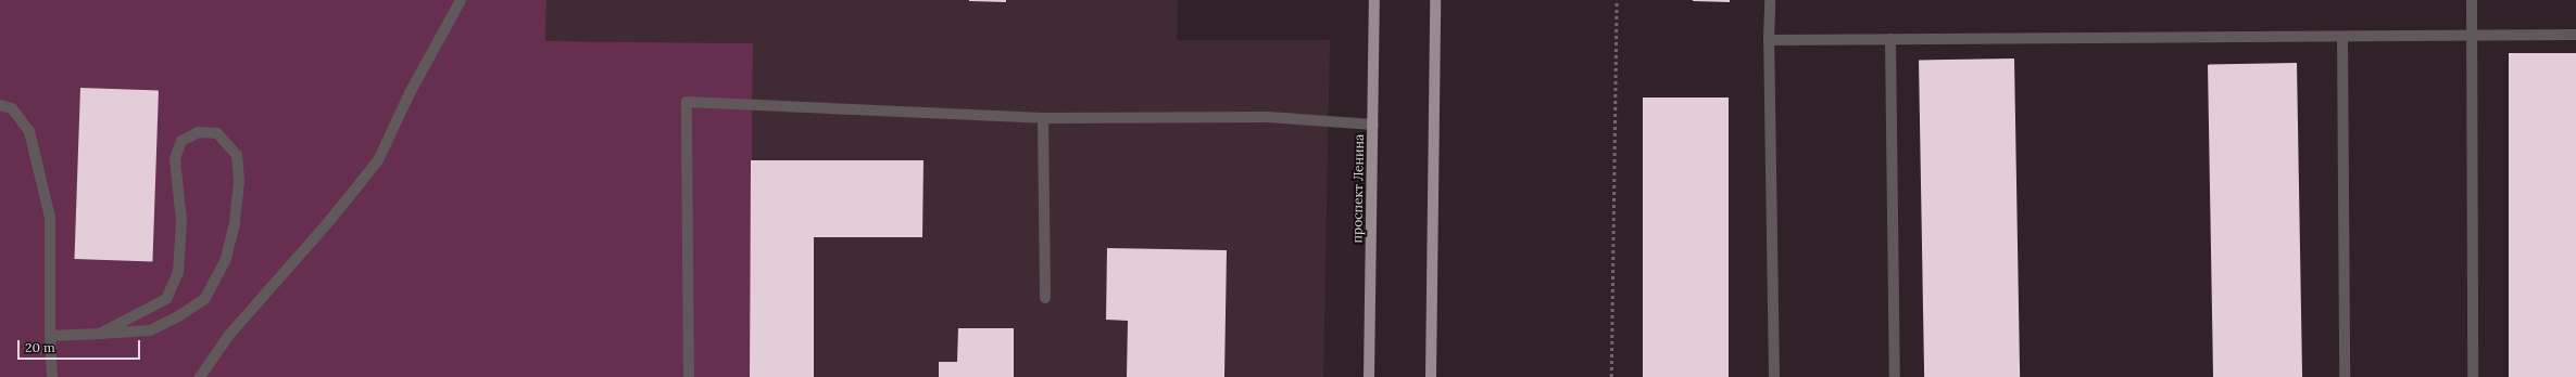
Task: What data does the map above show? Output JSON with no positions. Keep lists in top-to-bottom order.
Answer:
{
  "streets": {
    "main road": ["проспект Ленина"]
  },
  "scale_bar": "20 m"
}
